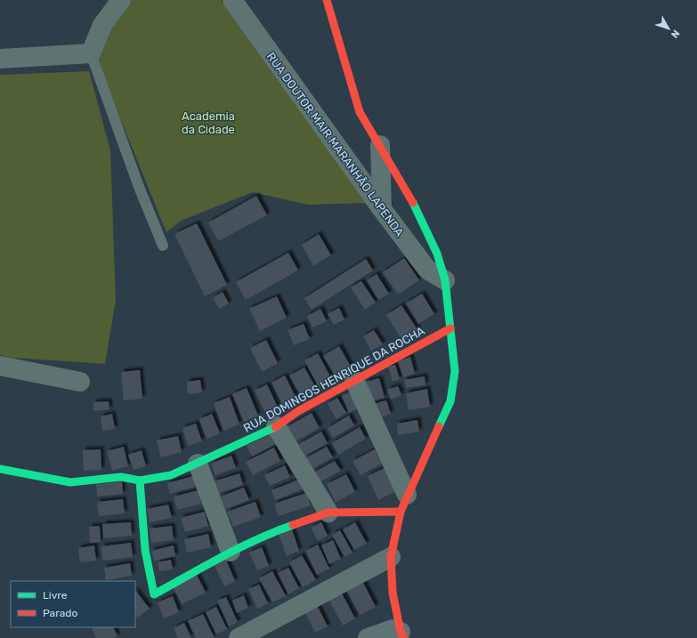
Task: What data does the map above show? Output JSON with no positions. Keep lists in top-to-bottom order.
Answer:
{
  "streets": {
    "street": ["RUA DOUTOR MAIR MARANHÃO LAPENDA", "RUA DOMINGOS HENRIQUE DA ROCHA"]
  },
  "parks": ["Academia da Cidade"],
  "legend": ["Livre", "Parado"],
  "north": "bottom right"
}
